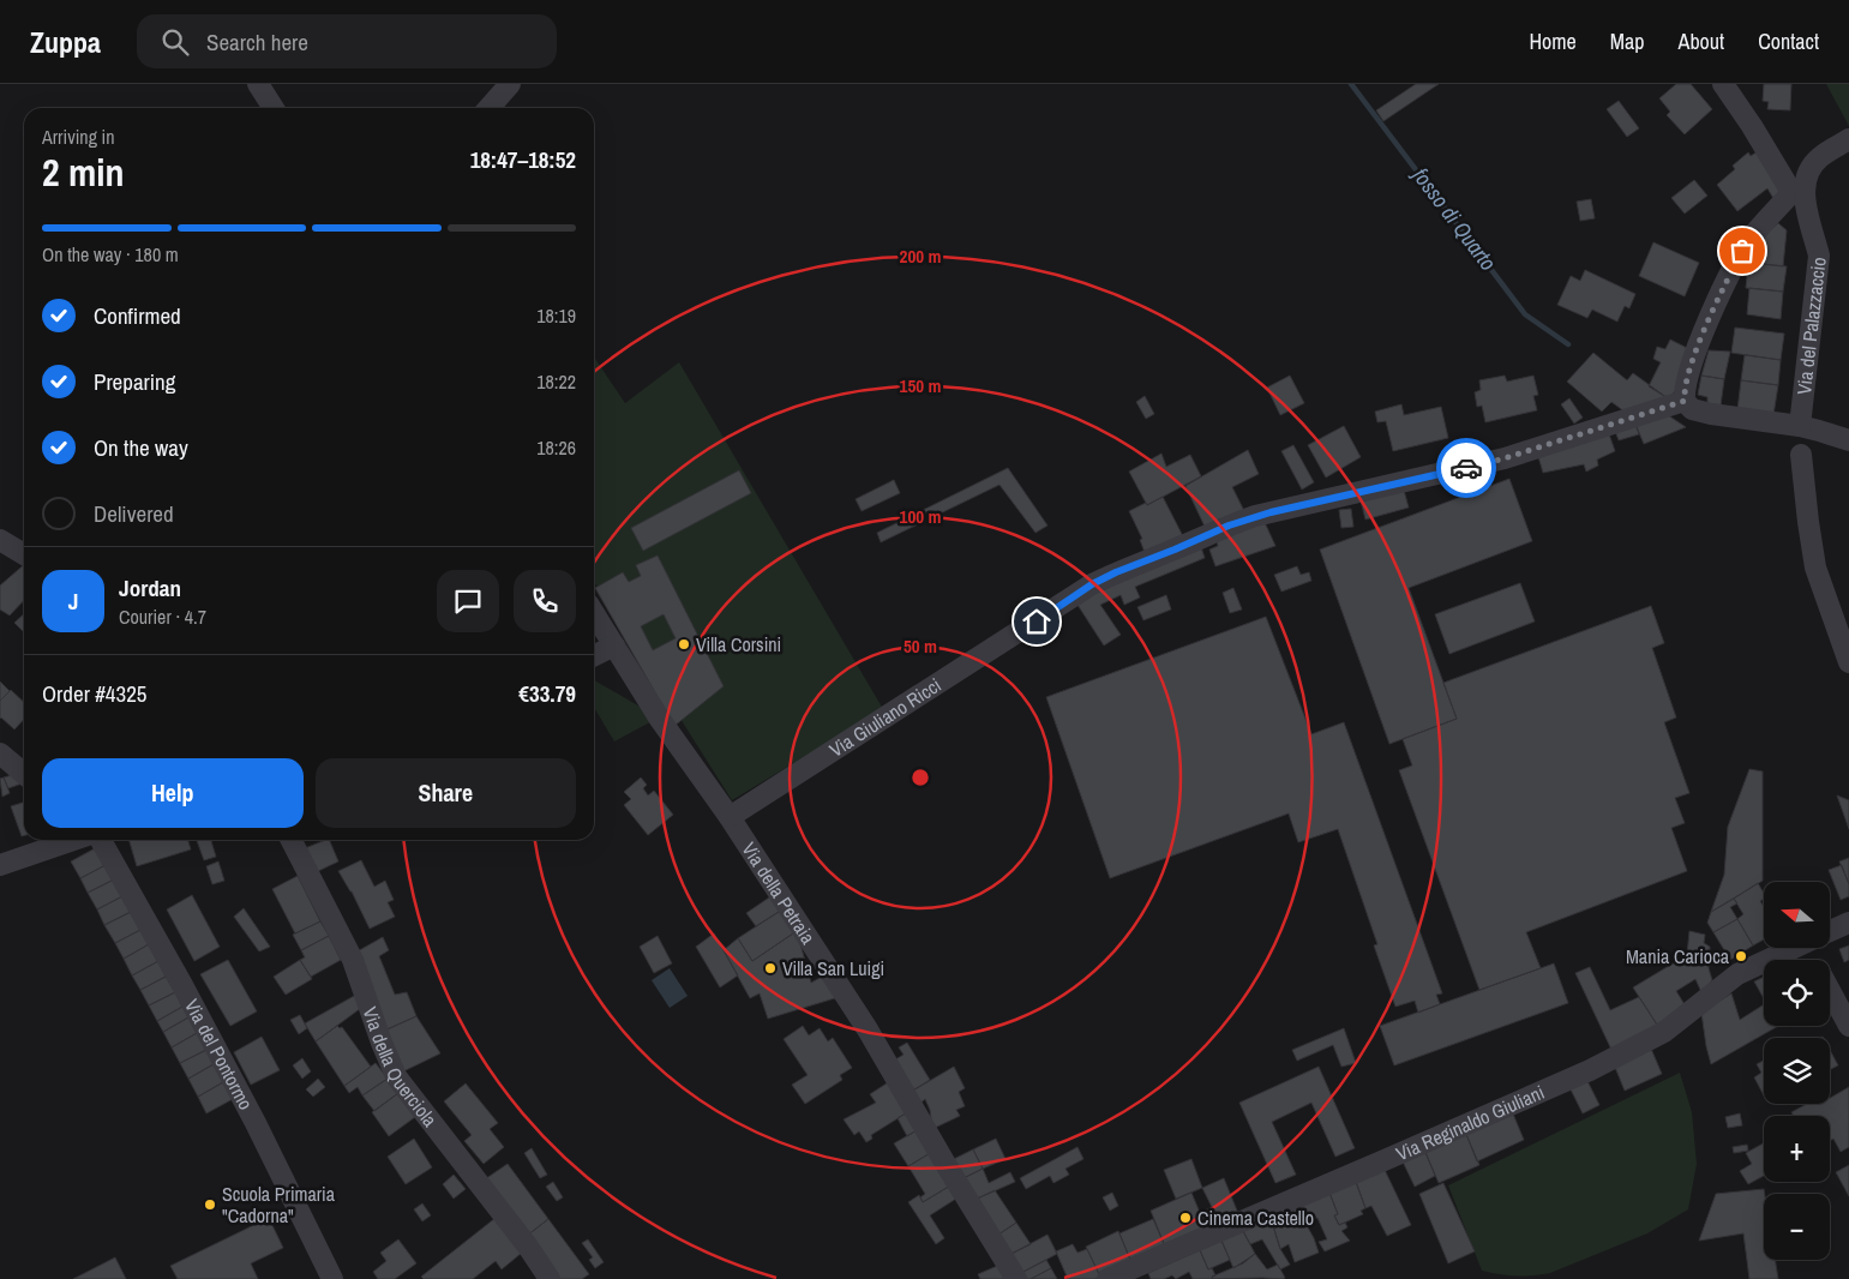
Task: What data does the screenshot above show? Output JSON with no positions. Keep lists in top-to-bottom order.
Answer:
{
  "streets": {
    "street": [
      "Via del Palazzaccio",
      "Via Giuliano Ricci",
      "Via della Petraia",
      "Via del Pontormo",
      "Via della Querciola",
      "Via Reginaldo Giuliani"
    ]
  },
  "crossings": [
    ["Via Giuliano Ricci", "Via della Petraia"]
  ],
  "water": ["fosso di Quarto"],
  "places": [
    "Villa Corsini",
    "Mania Carioca",
    "Villa San Luigi",
    "Scuola Primaria \"Cadorna\"",
    "Cinema Castello"
  ],
  "north": "left",
  "page": {
    "header": "Zuppa",
    "search": "Search here",
    "nav": [
      "Home",
      "Map",
      "About",
      "Contact"
    ],
    "heading": ["2 min", "Arriving in", "18:47–18:52"],
    "panel": [
      "Jordan",
      "Courier · 4.7",
      "Order #4325",
      "€33.79"
    ],
    "bar": "On the way · 180 m",
    "list": [
      ["Confirmed", "18:19"],
      ["Preparing", "18:22"],
      ["On the way", "18:26"],
      "Delivered"
    ],
    "round": "J",
    "buttons": ["Help", "Share"],
    "map_buttons": ["+", "−"]
  },
  "rings": [
    "200 m",
    "150 m",
    "100 m",
    "50 m"
  ]
}
